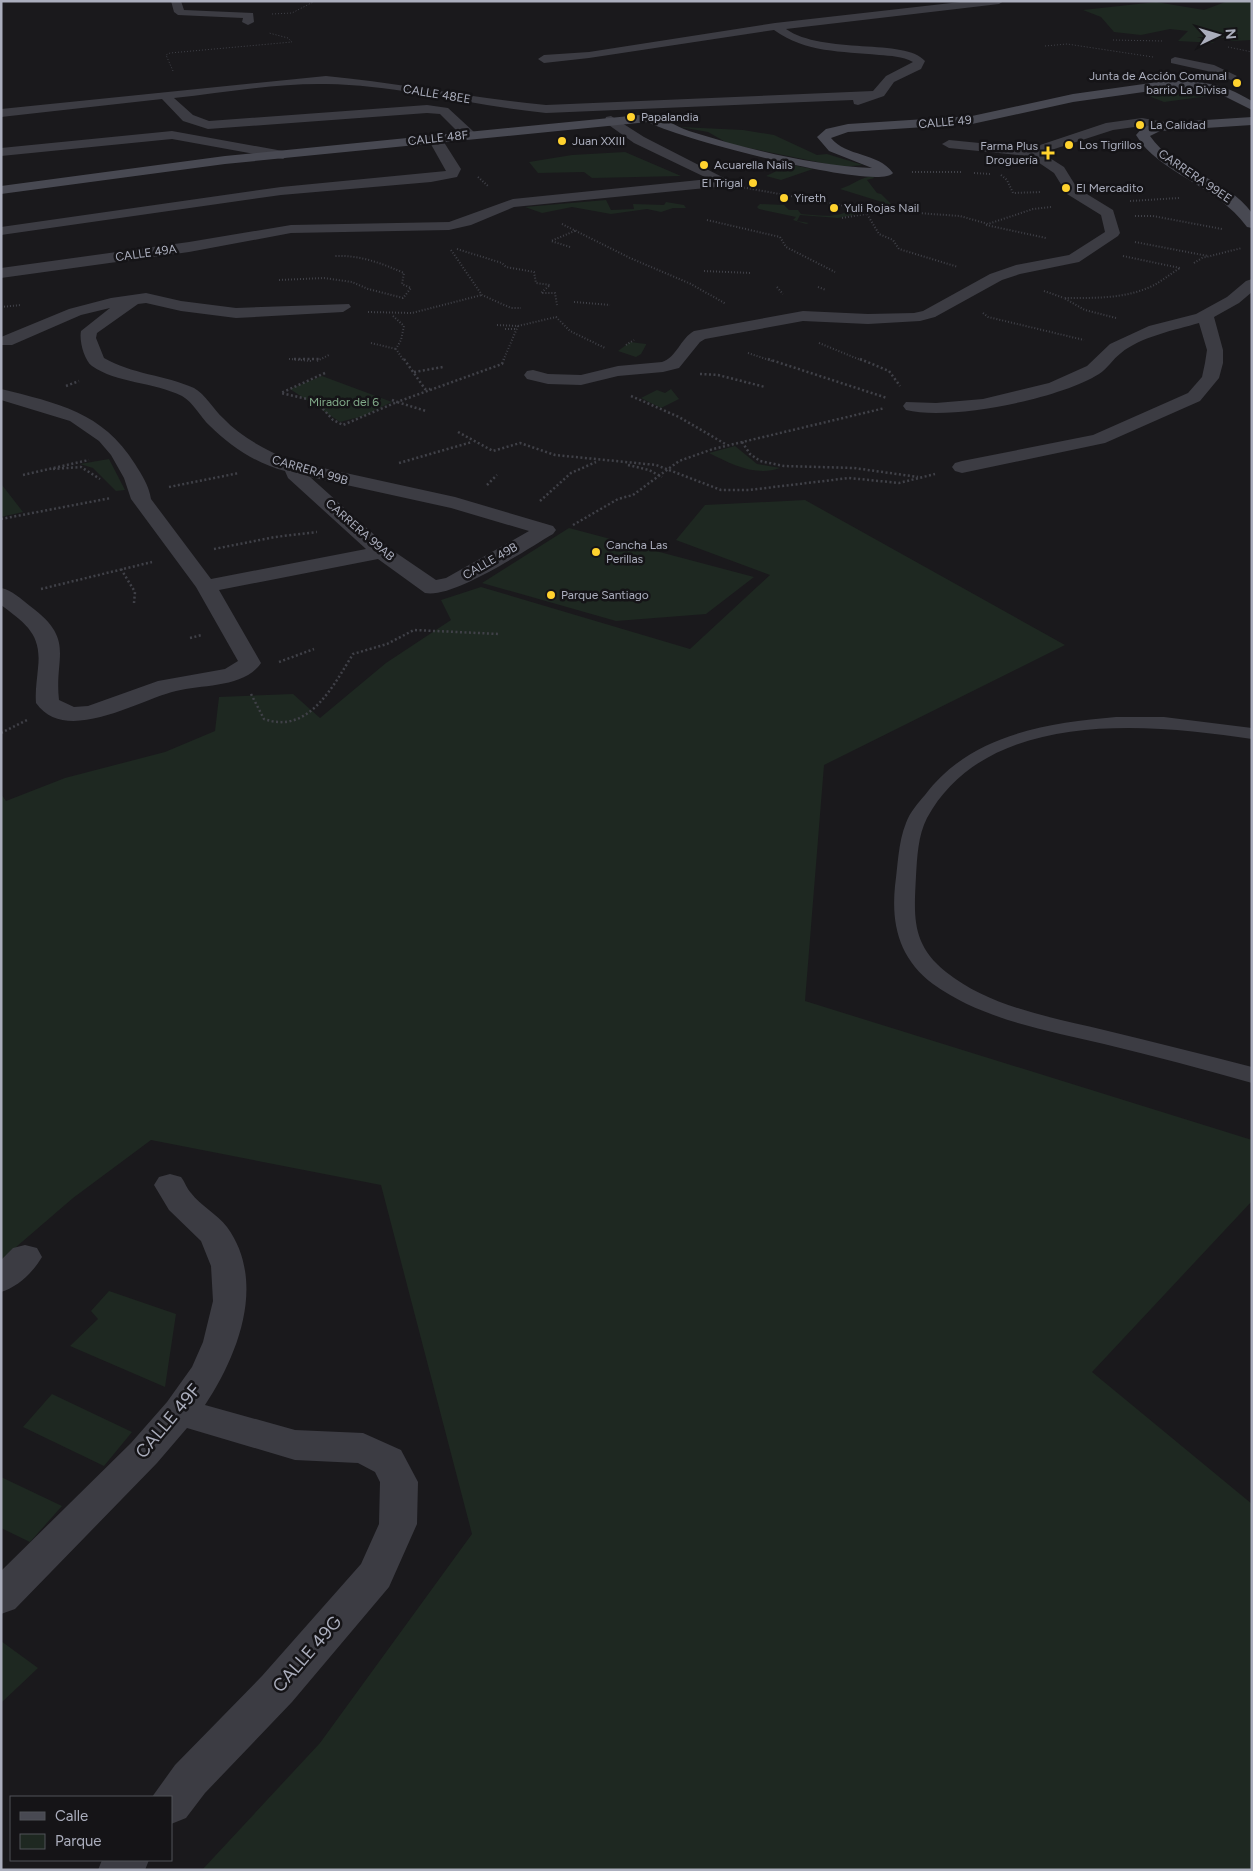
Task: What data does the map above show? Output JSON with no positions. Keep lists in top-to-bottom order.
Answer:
{
  "streets": {
    "street": [
      "CALLE 48EE",
      "CALLE 49",
      "CALLE 48F",
      "CARRERA 99EE",
      "CALLE 49A",
      "CARRERA 99B",
      "CARRERA 99AB",
      "CALLE 49B",
      "CALLE 49F",
      "CALLE 49G"
    ]
  },
  "crossings": [
    ["CALLE 48EE", "CALLE 48F"],
    ["CARRERA 99B", "CARRERA 99AB"],
    ["CARRERA 99B", "CALLE 49B"],
    ["CARRERA 99AB", "CALLE 49B"],
    ["CALLE 49F", "CALLE 49G"]
  ],
  "parks": ["Mirador del 6"],
  "places": {
    "other": [
      "Junta de Acción Comunal barrio La Divisa",
      "Papalandia",
      "La Calidad",
      "Juan XXIII",
      "Los Tigrillos",
      "Acuarella Nails",
      "El Trigal",
      "El Mercadito",
      "Yireth",
      "Yuli Rojas Nail",
      "Cancha Las Perillas",
      "Parque Santiago"
    ],
    "health": ["Farma Plus Droguería"]
  },
  "legend": ["Calle", "Parque"],
  "north": "right"
}
